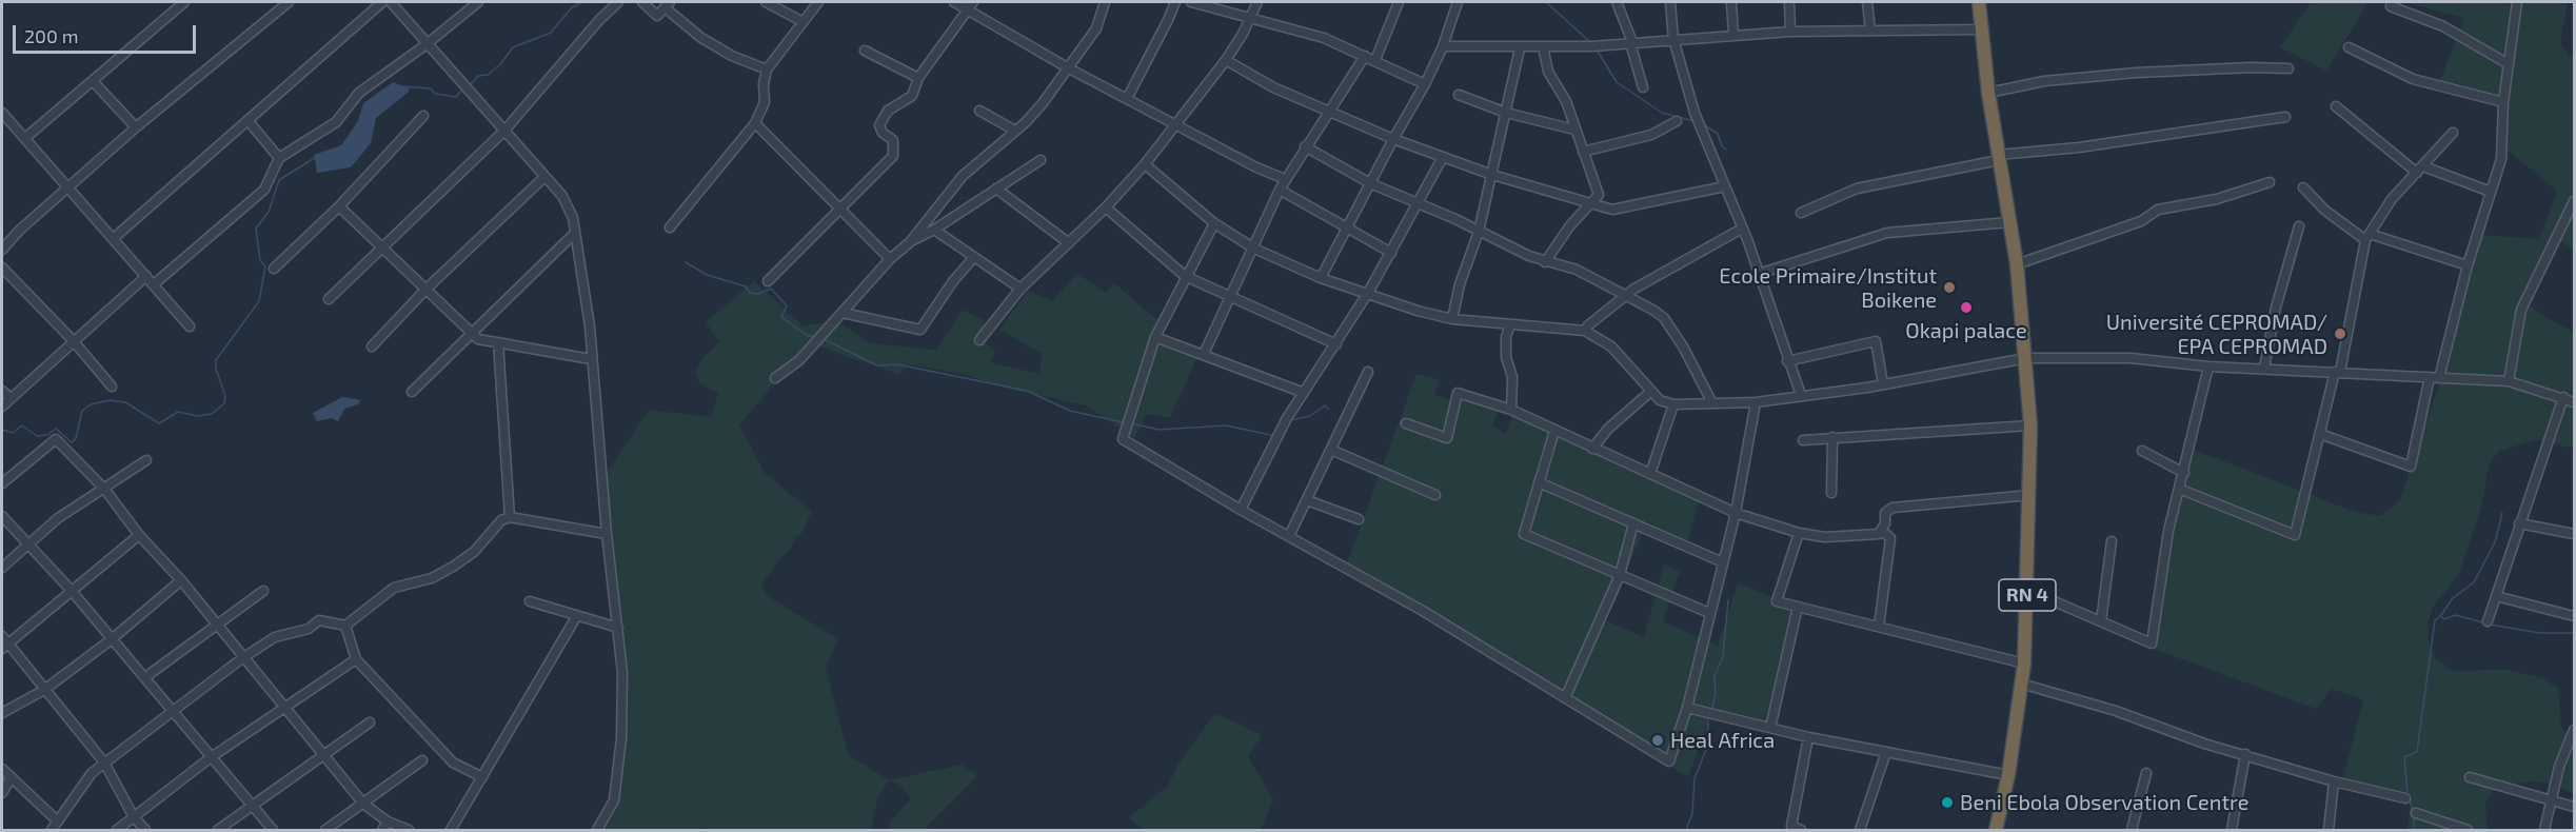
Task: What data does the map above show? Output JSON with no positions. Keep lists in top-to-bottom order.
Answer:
{
  "streets": {
    "highway": ["RN 4"]
  },
  "places": [
    "Ecole Primaire/Institut Boikene",
    "Okapi palace",
    "Université CEPROMAD/ EPA CEPROMAD",
    "Heal Africa",
    "Beni Ebola Observation Centre"
  ],
  "scale_bar": "200 m"
}
